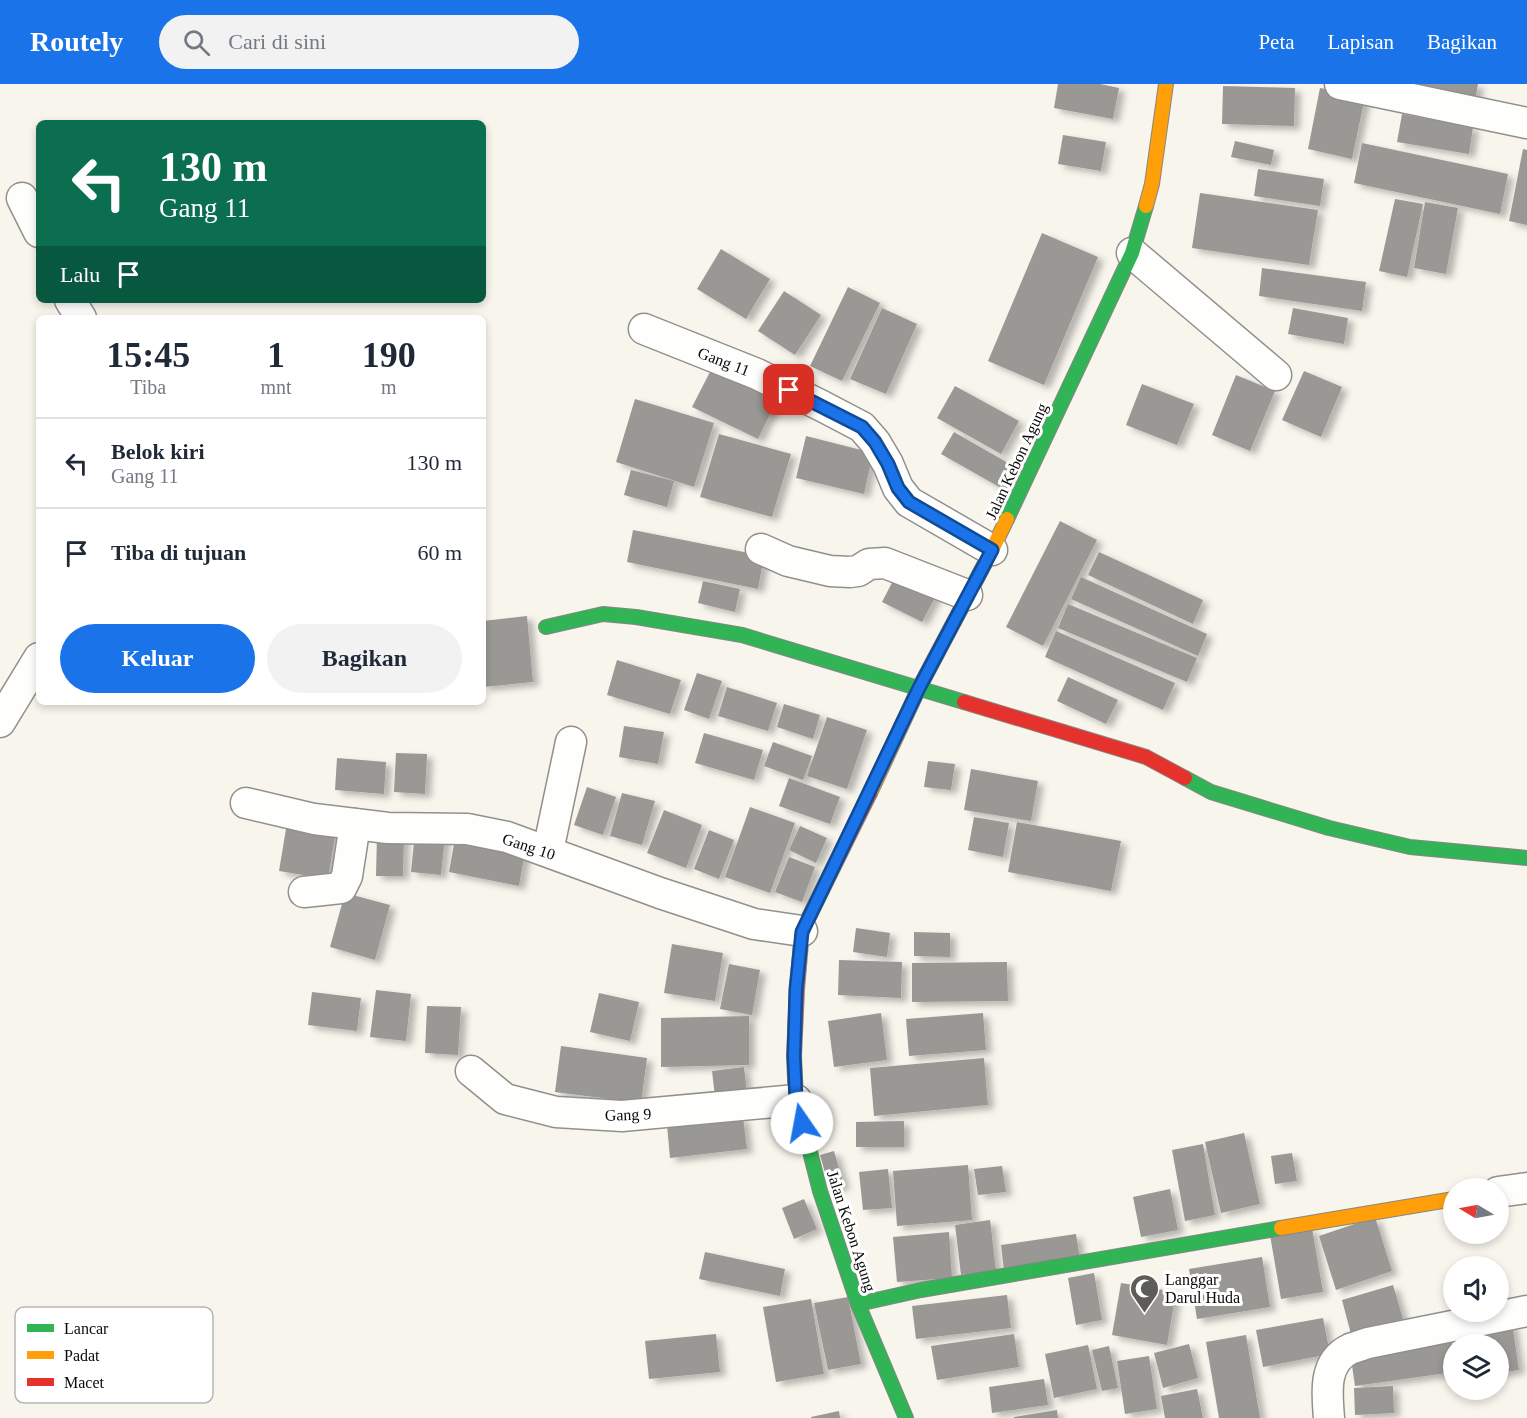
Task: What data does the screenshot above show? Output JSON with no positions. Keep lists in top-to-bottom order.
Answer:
{
  "streets": {
    "main road": ["Jalan Kebon Agung"],
    "street": ["Gang 11", "Gang 10", "Gang 9"]
  },
  "crossings": [
    ["Gang 11", "Jalan Kebon Agung"],
    ["Jalan Kebon Agung", "Gang 10"],
    ["Jalan Kebon Agung", "Gang 9"]
  ],
  "places": {
    "mosque": ["Langgar Darul Huda"]
  },
  "legend": ["Lancar", "Padat", "Macet"],
  "north": "left",
  "page": {
    "header": "Routely",
    "search": "Cari di sini",
    "nav": ["Peta", "Lapisan", "Bagikan"],
    "turn": ["130 m", "Gang 11"],
    "then": "Lalu",
    "eta": [
      "15:45",
      "Tiba",
      "1",
      "mnt",
      "190",
      "m"
    ],
    "list": [
      {
        "name": "Belok kiri",
        "note": "Gang 11",
        "value": "130 m"
      },
      {
        "name": "Tiba di tujuan",
        "value": "60 m"
      }
    ],
    "buttons": ["Keluar", "Bagikan"]
  }
}
